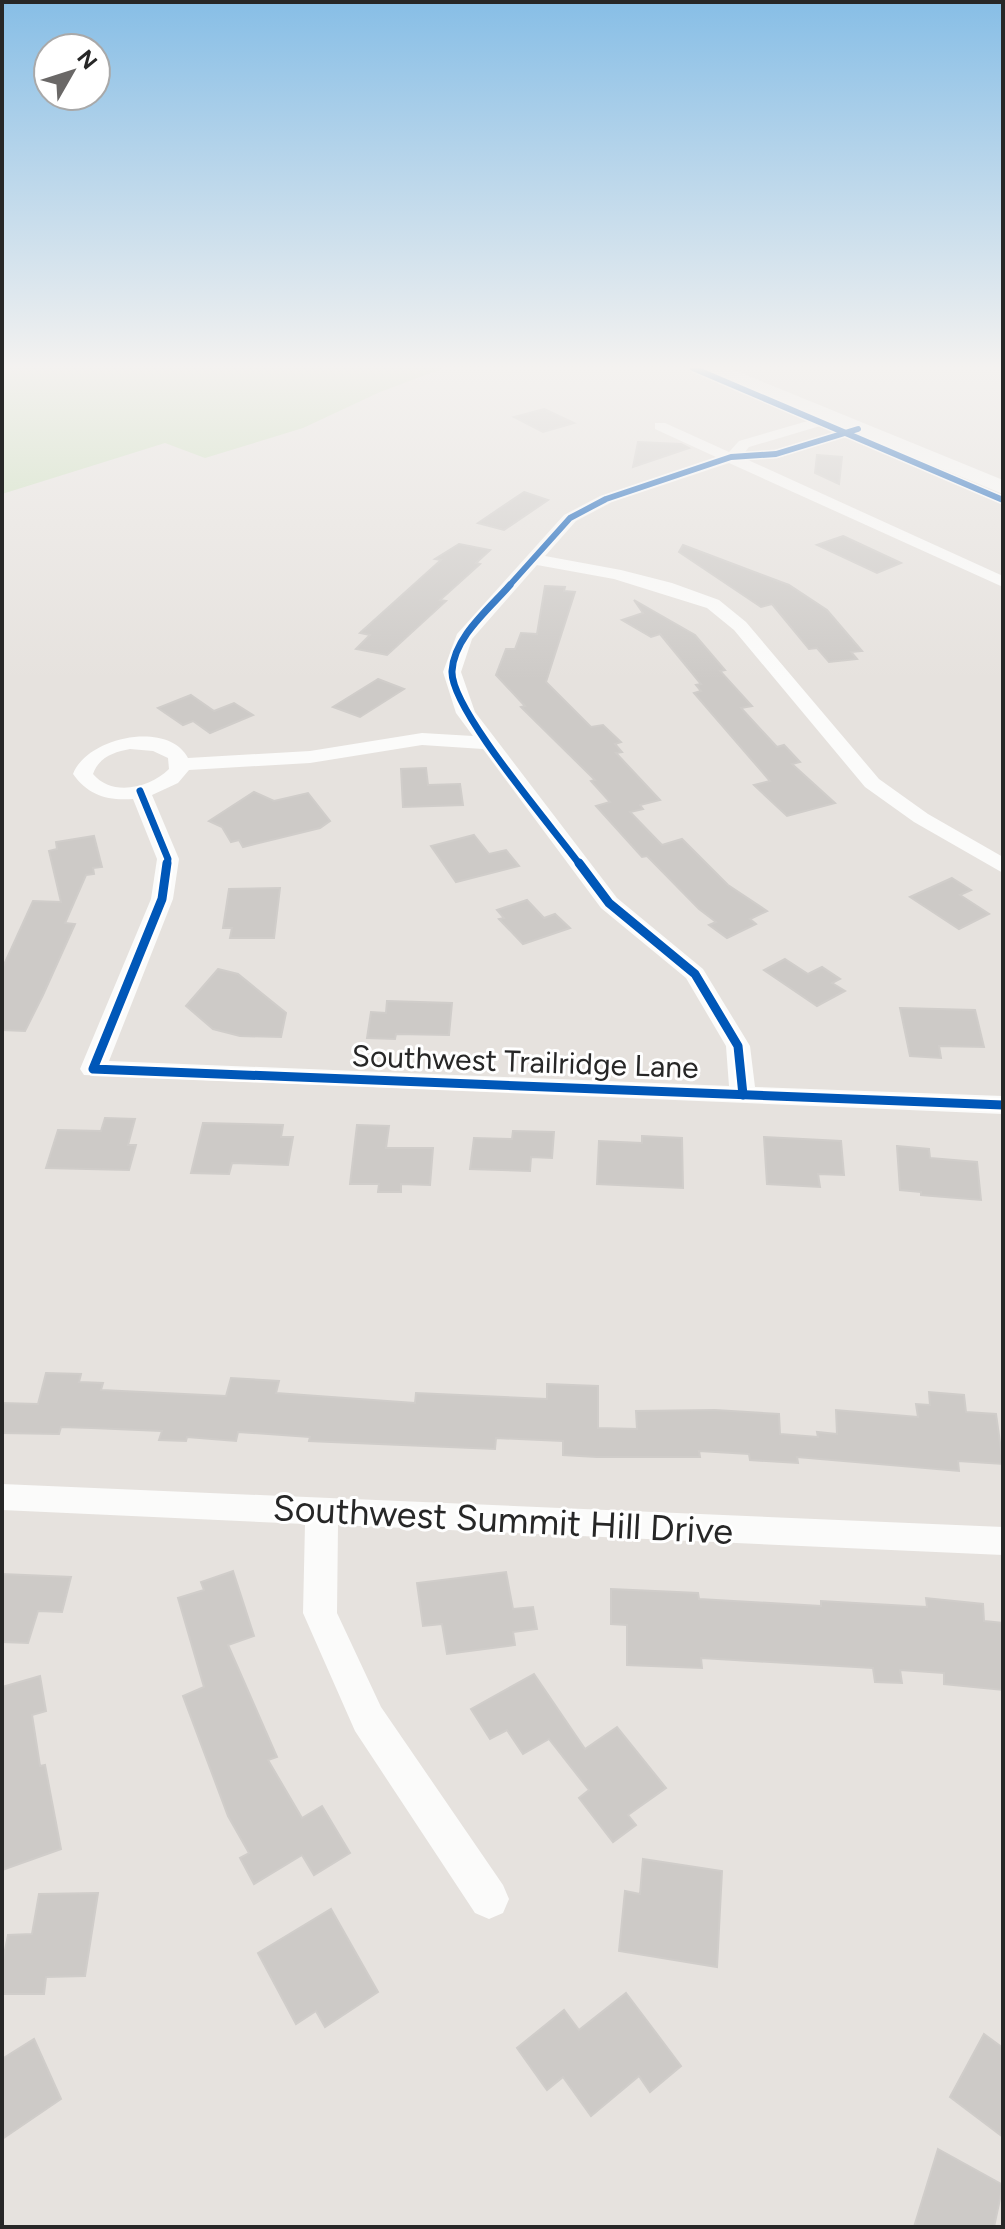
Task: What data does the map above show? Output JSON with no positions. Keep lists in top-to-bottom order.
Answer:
{
  "streets": {
    "street": ["Southwest Trailridge Lane", "Southwest Summit Hill Drive"]
  },
  "north": "top right"
}
